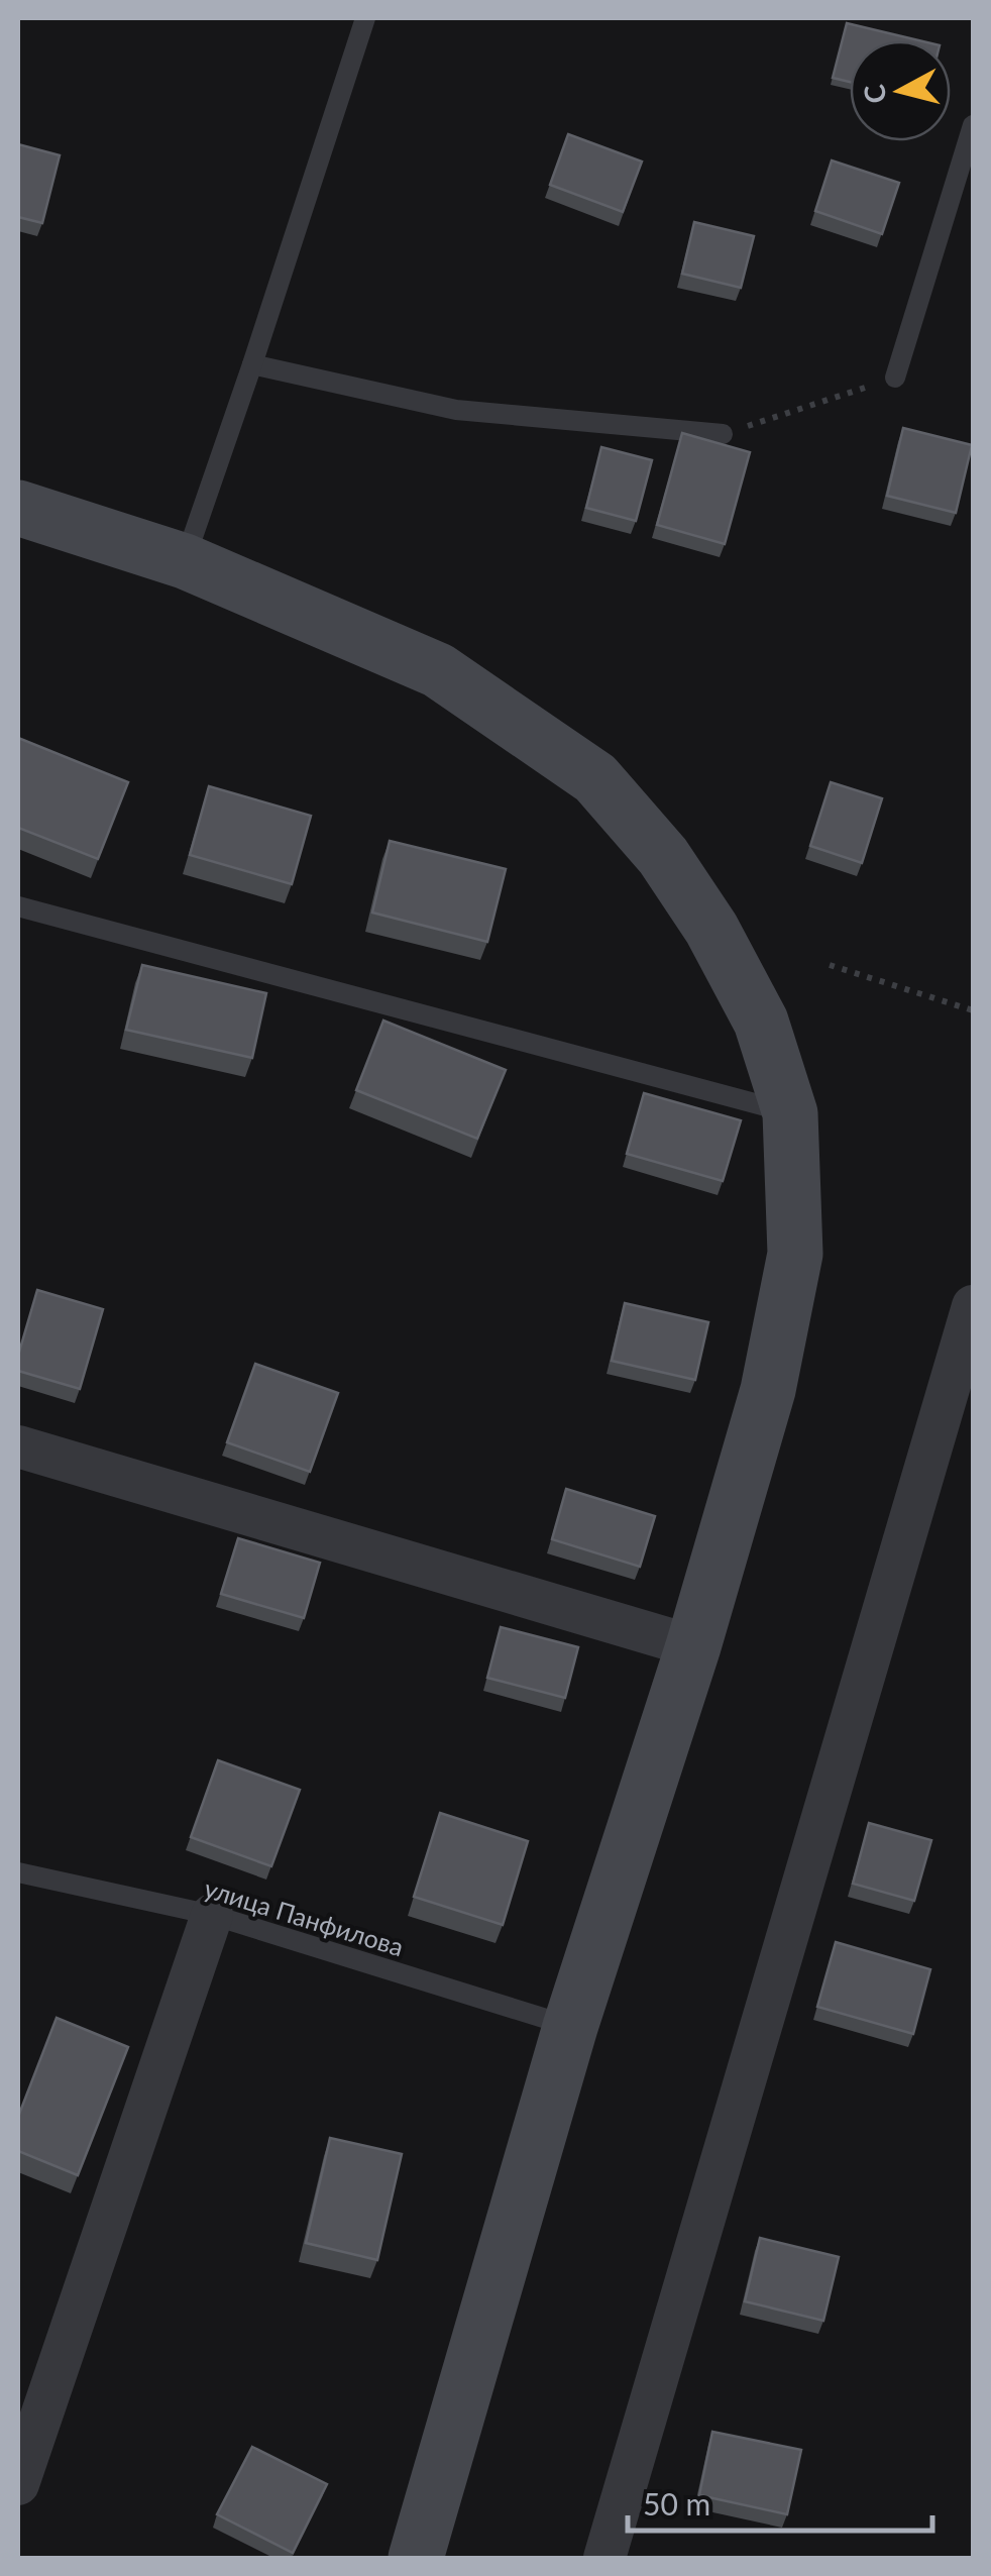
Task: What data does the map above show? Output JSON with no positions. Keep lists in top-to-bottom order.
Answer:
{
  "streets": {
    "lane": ["улица Панфилова"]
  },
  "scale_bar": "50 m",
  "north": "left"
}
